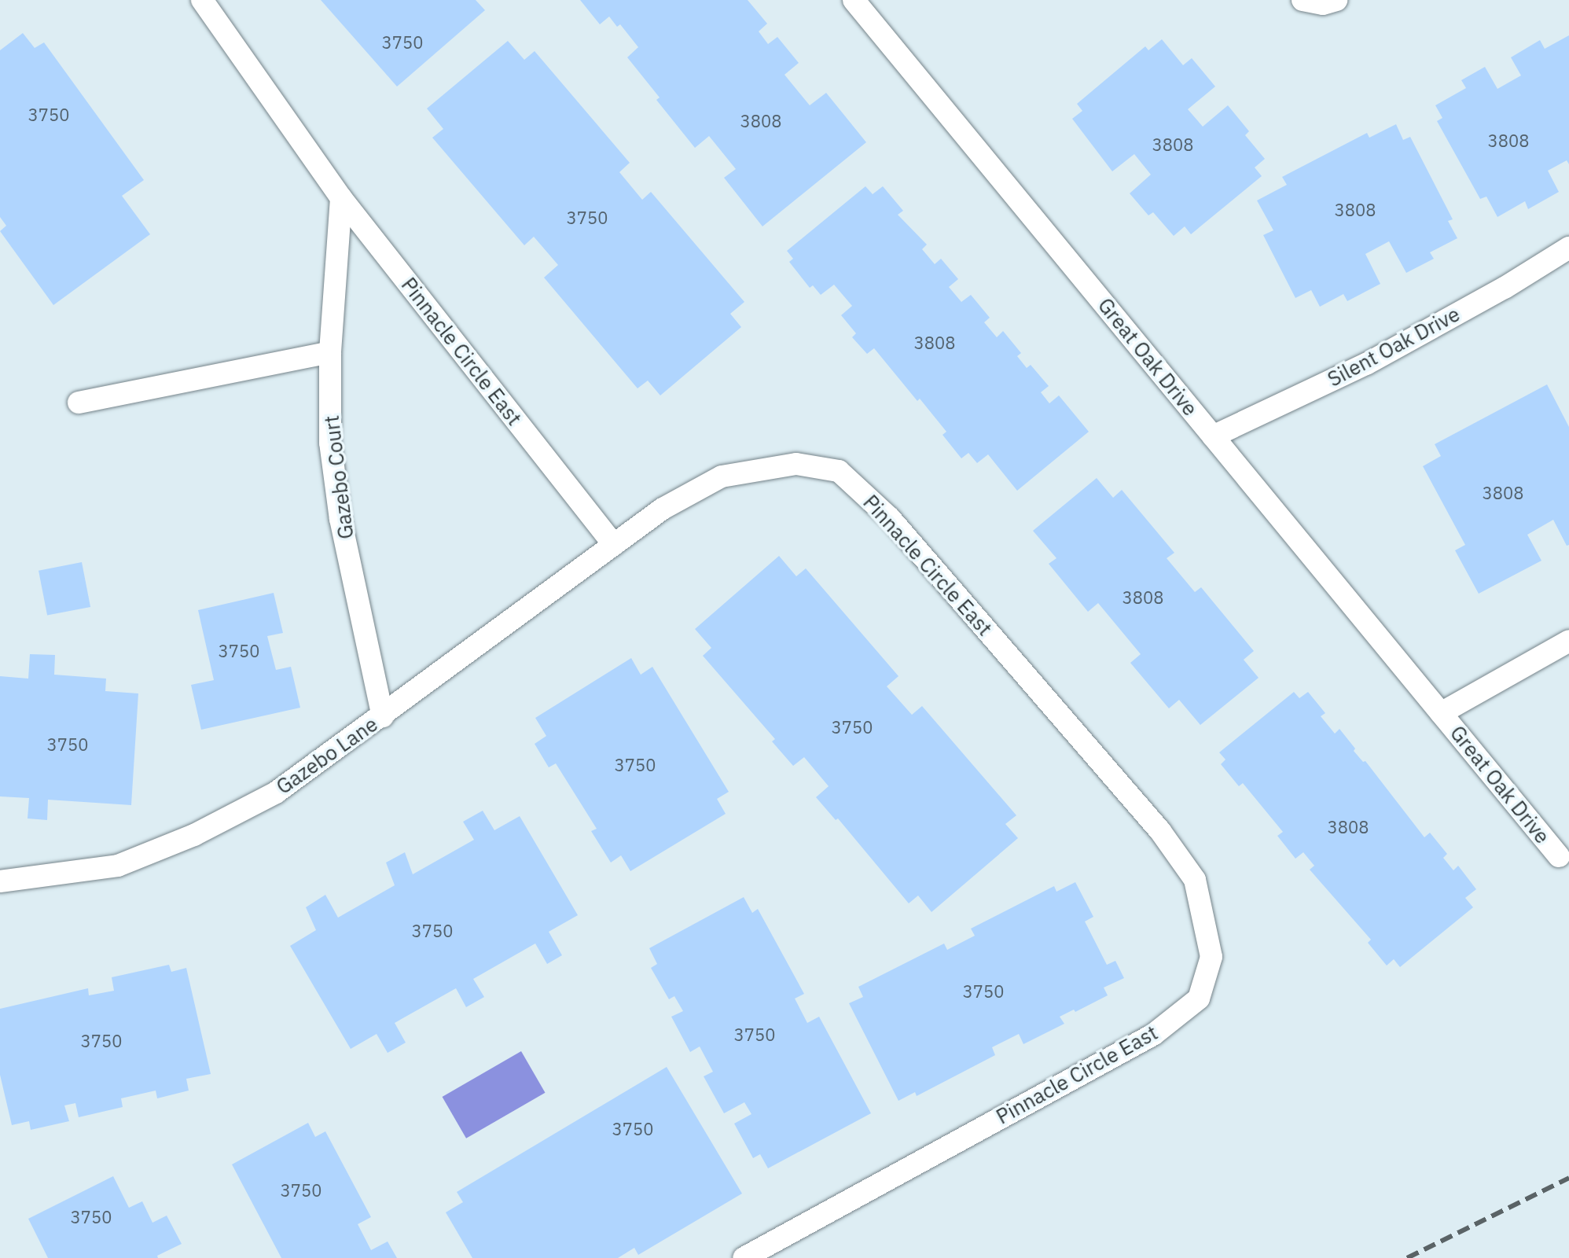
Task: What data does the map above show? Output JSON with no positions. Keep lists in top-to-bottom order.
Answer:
{
  "streets": {
    "lane": [
      "Silent Oak Drive",
      "Pinnacle Circle East",
      "Great Oak Drive",
      "Gazebo Court",
      "Gazebo Lane"
    ]
  },
  "crossings": [
    ["Silent Oak Drive", "Great Oak Drive"],
    ["Pinnacle Circle East", "Gazebo Court"],
    ["Pinnacle Circle East", "Gazebo Lane"],
    ["Gazebo Court", "Gazebo Lane"]
  ],
  "house_numbers": [
    "3750",
    "3750",
    "3808",
    "3808",
    "3808",
    "3808",
    "3750",
    "3808",
    "3808",
    "3808",
    "3750",
    "3750",
    "3750",
    "3750",
    "3808",
    "3750",
    "3750",
    "3750",
    "3750",
    "3750",
    "3750",
    "3750"
  ]
}
